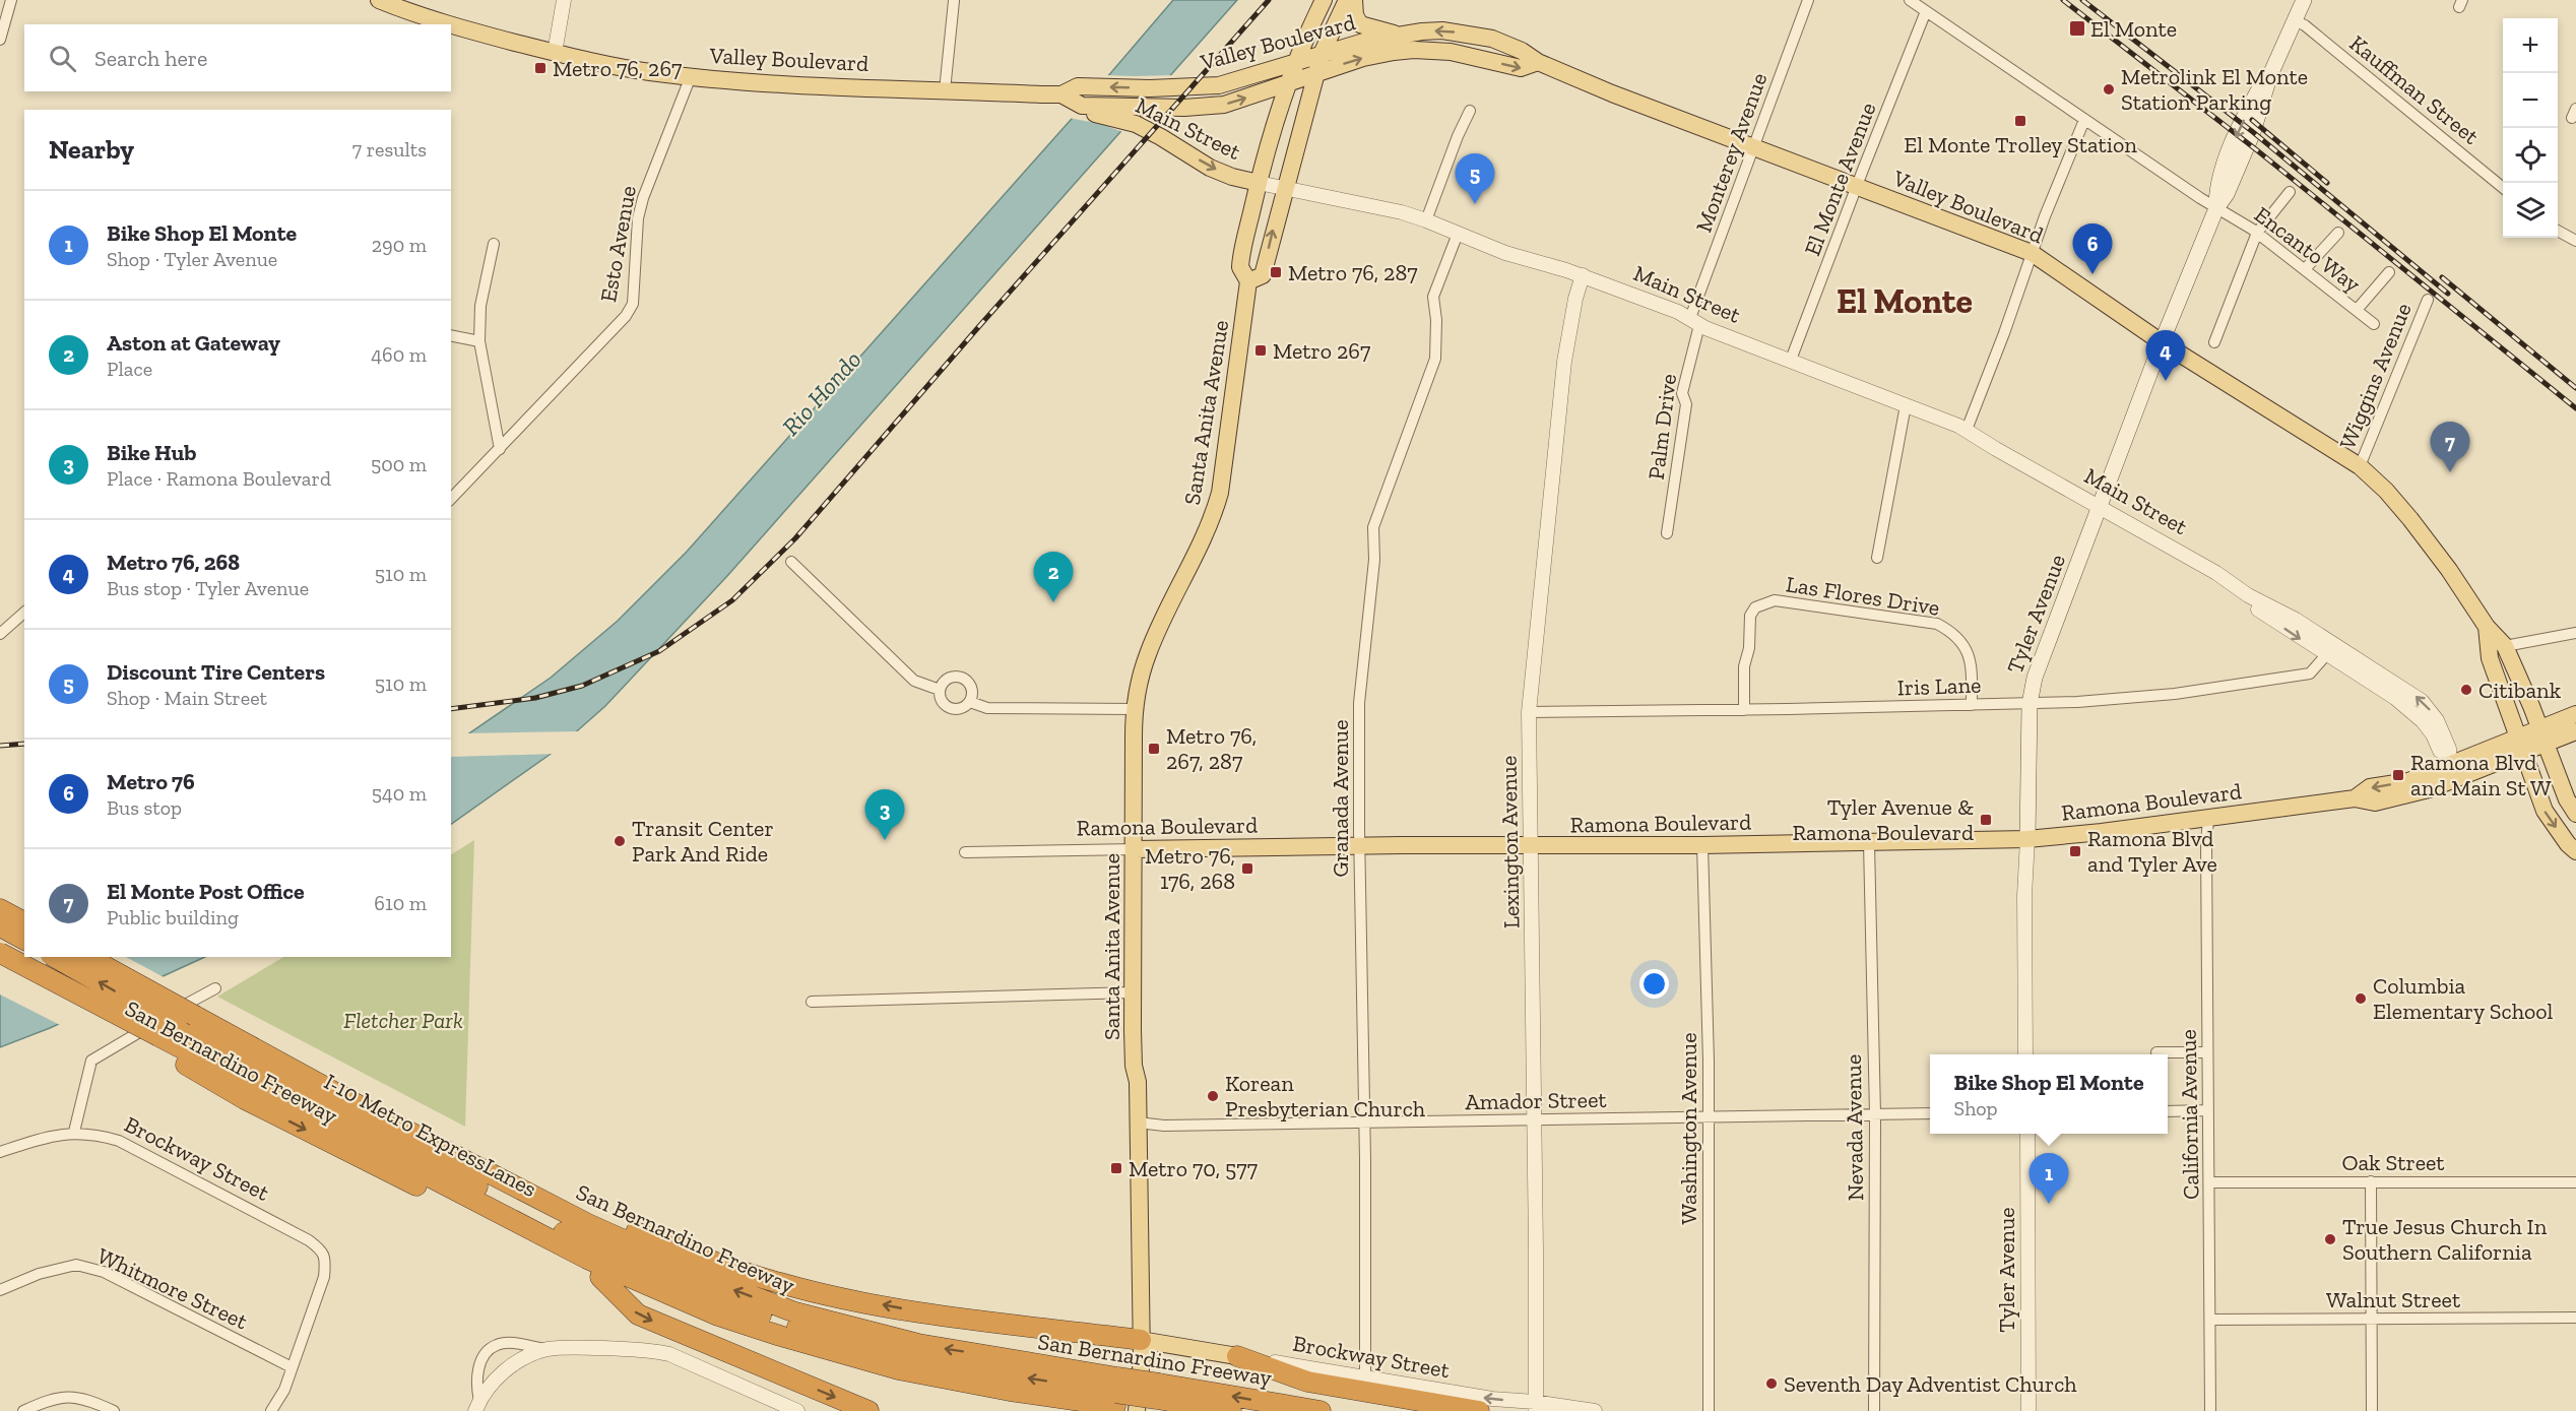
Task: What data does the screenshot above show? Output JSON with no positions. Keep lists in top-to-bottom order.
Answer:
{
  "streets": {
    "highway": ["San Bernardino Freeway", "I-10 Metro ExpressLanes"],
    "main road": [
      "Valley Boulevard",
      "Main Street",
      "Santa Anita Avenue",
      "Tyler Avenue",
      "Ramona Boulevard",
      "Brockway Street"
    ],
    "street": [
      "Kauffman Street",
      "Monterey Avenue",
      "El Monte Avenue",
      "Esto Avenue",
      "Encanto Way",
      "Wiggins Avenue",
      "Palm Drive",
      "Las Flores Drive",
      "Iris Lane",
      "Granada Avenue",
      "Lexington Avenue",
      "Amador Street",
      "California Avenue",
      "Nevada Avenue",
      "Washington Avenue",
      "Oak Street",
      "Whitmore Street",
      "Walnut Street"
    ]
  },
  "crossings": [
    ["Valley Boulevard", "Main Street"],
    ["Valley Boulevard", "Monterey Avenue"],
    ["Valley Boulevard", "El Monte Avenue"],
    ["Valley Boulevard", "Esto Avenue"],
    ["Valley Boulevard", "Wiggins Avenue"],
    ["Valley Boulevard", "Santa Anita Avenue"],
    ["Valley Boulevard", "Tyler Avenue"],
    ["Valley Boulevard", "Ramona Boulevard"],
    ["Kauffman Street", "Tyler Avenue"],
    ["Main Street", "Monterey Avenue"],
    ["Main Street", "El Monte Avenue"],
    ["Main Street", "Santa Anita Avenue"],
    ["Main Street", "Palm Drive"],
    ["Main Street", "Tyler Avenue"],
    ["Main Street", "Iris Lane"],
    ["Main Street", "Granada Avenue"],
    ["Main Street", "Ramona Boulevard"],
    ["Main Street", "Lexington Avenue"],
    ["Monterey Avenue", "Palm Drive"],
    ["El Monte Avenue", "Encanto Way"],
    ["Encanto Way", "Tyler Avenue"],
    ["Santa Anita Avenue", "Ramona Boulevard"],
    ["Santa Anita Avenue", "Amador Street"],
    ["Santa Anita Avenue", "Brockway Street"],
    ["Las Flores Drive", "Iris Lane"],
    ["Tyler Avenue", "Iris Lane"],
    ["Tyler Avenue", "Ramona Boulevard"],
    ["Iris Lane", "Lexington Avenue"],
    ["Granada Avenue", "Ramona Boulevard"],
    ["Granada Avenue", "Amador Street"],
    ["Granada Avenue", "Brockway Street"],
    ["Ramona Boulevard", "Lexington Avenue"],
    ["Ramona Boulevard", "California Avenue"],
    ["Ramona Boulevard", "Nevada Avenue"],
    ["Ramona Boulevard", "Washington Avenue"],
    ["Lexington Avenue", "Amador Street"],
    ["Lexington Avenue", "Brockway Street"],
    ["San Bernardino Freeway", "I-10 Metro ExpressLanes"],
    ["Amador Street", "Nevada Avenue"],
    ["Amador Street", "Washington Avenue"],
    ["California Avenue", "Oak Street"],
    ["California Avenue", "Walnut Street"],
    ["Brockway Street", "Whitmore Street"]
  ],
  "districts": ["El Monte"],
  "water": ["Rio Hondo"],
  "parks": ["Fletcher Park"],
  "places": {
    "transit": [
      "El Monte",
      "Metro 76, 267",
      "El Monte Trolley Station",
      "Metro 76, 287",
      "Metro 267",
      "Metro 76, 267, 287",
      "Ramona Blvd and Main St W",
      "Tyler Avenue & Ramona Boulevard",
      "Ramona Blvd and Tyler Ave",
      "Metro 76, 176, 268",
      "Metro 70, 577"
    ],
    "other": [
      "Metrolink El Monte Station Parking",
      "Citibank",
      "Transit Center Park And Ride",
      "Columbia Elementary School",
      "Korean Presbyterian Church",
      "True Jesus Church In Southern California",
      "Seventh Day Adventist Church"
    ]
  },
  "page": {
    "map_buttons": ["+", "−"],
    "search": "Search here",
    "heading": ["Nearby", "7 results"],
    "pins": [
      "5",
      "6",
      "4",
      "7",
      "2",
      "3",
      "1"
    ],
    "list": [
      {
        "mark": "1",
        "name": "Bike Shop El Monte",
        "note": "Shop · Tyler Avenue",
        "value": "290 m"
      },
      {
        "mark": "2",
        "name": "Aston at Gateway",
        "note": "Place",
        "value": "460 m"
      },
      {
        "mark": "3",
        "name": "Bike Hub",
        "note": "Place · Ramona Boulevard",
        "value": "500 m"
      },
      {
        "mark": "4",
        "name": "Metro 76, 268",
        "note": "Bus stop · Tyler Avenue",
        "value": "510 m"
      },
      {
        "mark": "5",
        "name": "Discount Tire Centers",
        "note": "Shop · Main Street",
        "value": "510 m"
      },
      {
        "mark": "6",
        "name": "Metro 76",
        "note": "Bus stop",
        "value": "540 m"
      },
      {
        "mark": "7",
        "name": "El Monte Post Office",
        "note": "Public building",
        "value": "610 m"
      }
    ],
    "popup": ["Bike Shop El Monte", "Shop"]
  }
}
